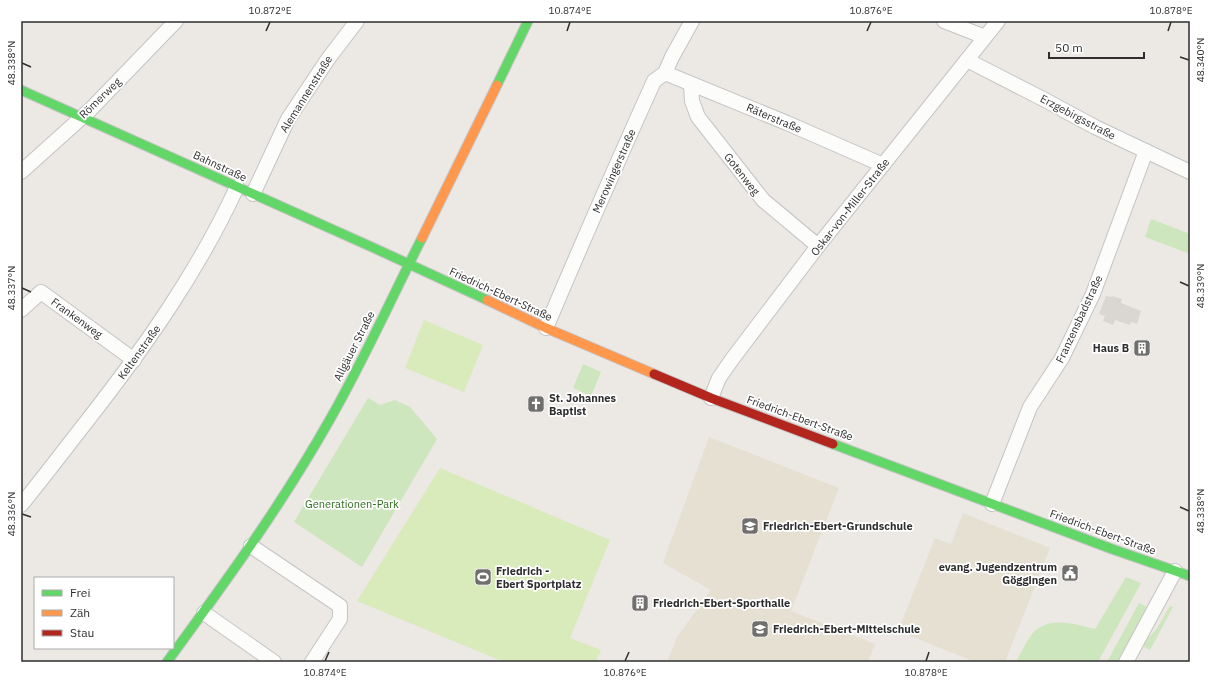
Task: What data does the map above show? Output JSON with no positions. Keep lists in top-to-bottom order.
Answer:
{
  "streets": {
    "street": [
      "Alemannenstraße",
      "Römerweg",
      "Erzgebirgsstraße",
      "Räterstraße",
      "Bahnstraße",
      "Merowingerstraße",
      "Gotenweg",
      "Oskar-von-Miller-Straße",
      "Friedrich-Ebert-Straße",
      "Frankenweg",
      "Franzensbadstraße",
      "Allgäuer Straße",
      "Keltenstraße"
    ]
  },
  "crossings": [
    ["Alemannenstraße", "Bahnstraße"],
    ["Römerweg", "Bahnstraße"],
    ["Erzgebirgsstraße", "Oskar-von-Miller-Straße"],
    ["Erzgebirgsstraße", "Franzensbadstraße"],
    ["Räterstraße", "Merowingerstraße"],
    ["Räterstraße", "Gotenweg"],
    ["Räterstraße", "Oskar-von-Miller-Straße"],
    ["Bahnstraße", "Friedrich-Ebert-Straße"],
    ["Bahnstraße", "Allgäuer Straße"],
    ["Bahnstraße", "Keltenstraße"],
    ["Merowingerstraße", "Friedrich-Ebert-Straße"],
    ["Gotenweg", "Oskar-von-Miller-Straße"],
    ["Oskar-von-Miller-Straße", "Friedrich-Ebert-Straße"],
    ["Friedrich-Ebert-Straße", "Franzensbadstraße"],
    ["Friedrich-Ebert-Straße", "Allgäuer Straße"],
    ["Frankenweg", "Keltenstraße"]
  ],
  "parks": ["Generationen-Park"],
  "places": {
    "building": ["Haus B", "Friedrich-Ebert-Sporthalle"],
    "church": ["St. Johannes Baptist"],
    "school or university": ["Friedrich-Ebert-Grundschule", "Friedrich-Ebert-Mittelschule"],
    "public building": ["evang. Jugendzentrum Göggingen"],
    "sports": ["Friedrich - Ebert Sportplatz"]
  },
  "legend": ["Frei", "Zäh", "Stau"],
  "scale_bar": "50 m",
  "coordinates": [
    "10.872°E",
    "10.874°E",
    "10.876°E",
    "10.878°E",
    "48.340°N",
    "48.338°N",
    "48.339°N",
    "48.337°N",
    "48.336°N"
  ]
}
